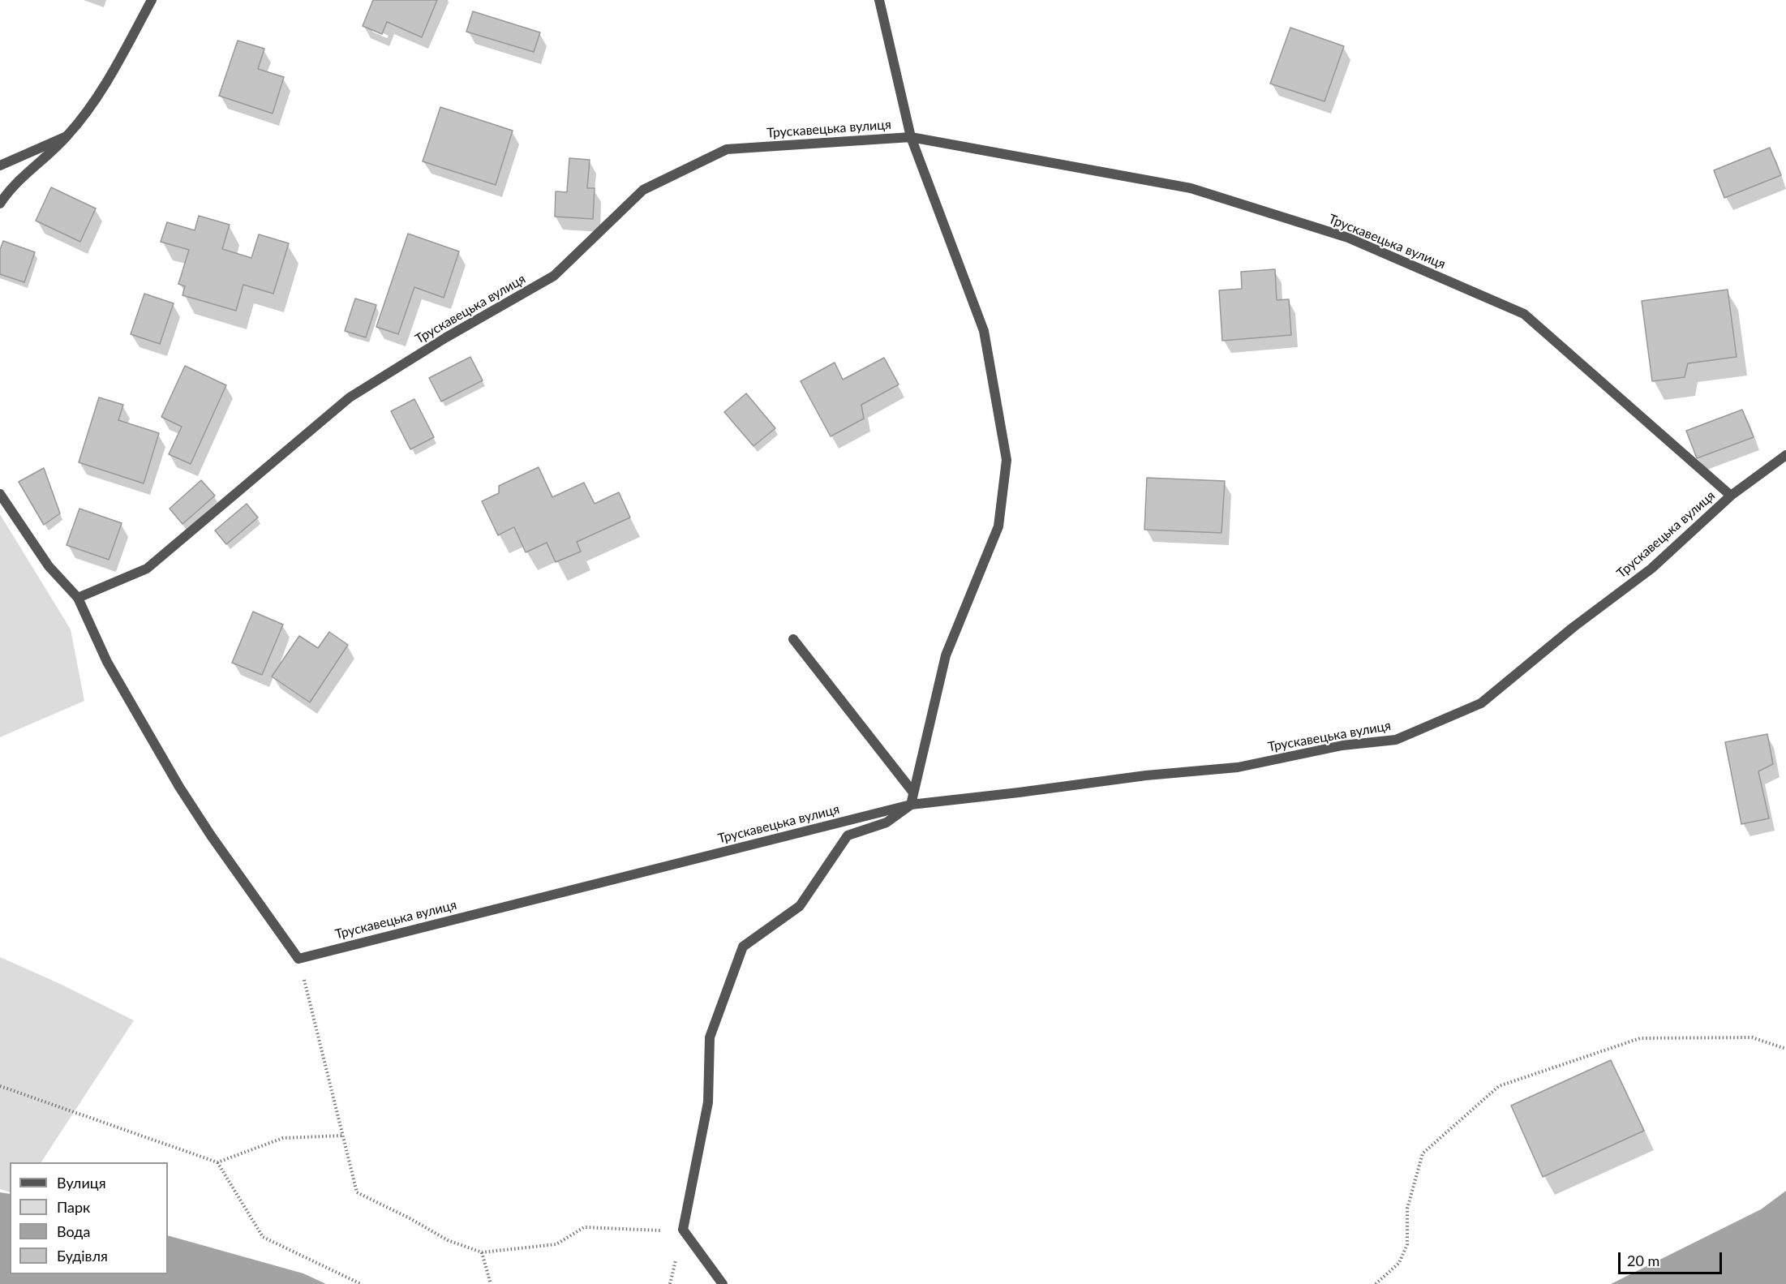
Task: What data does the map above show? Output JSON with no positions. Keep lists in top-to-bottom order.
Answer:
{
  "streets": {
    "street": ["Трускавецька вулиця"]
  },
  "legend": [
    "Вулиця",
    "Парк",
    "Вода",
    "Будівля"
  ],
  "scale_bar": "20 m"
}
